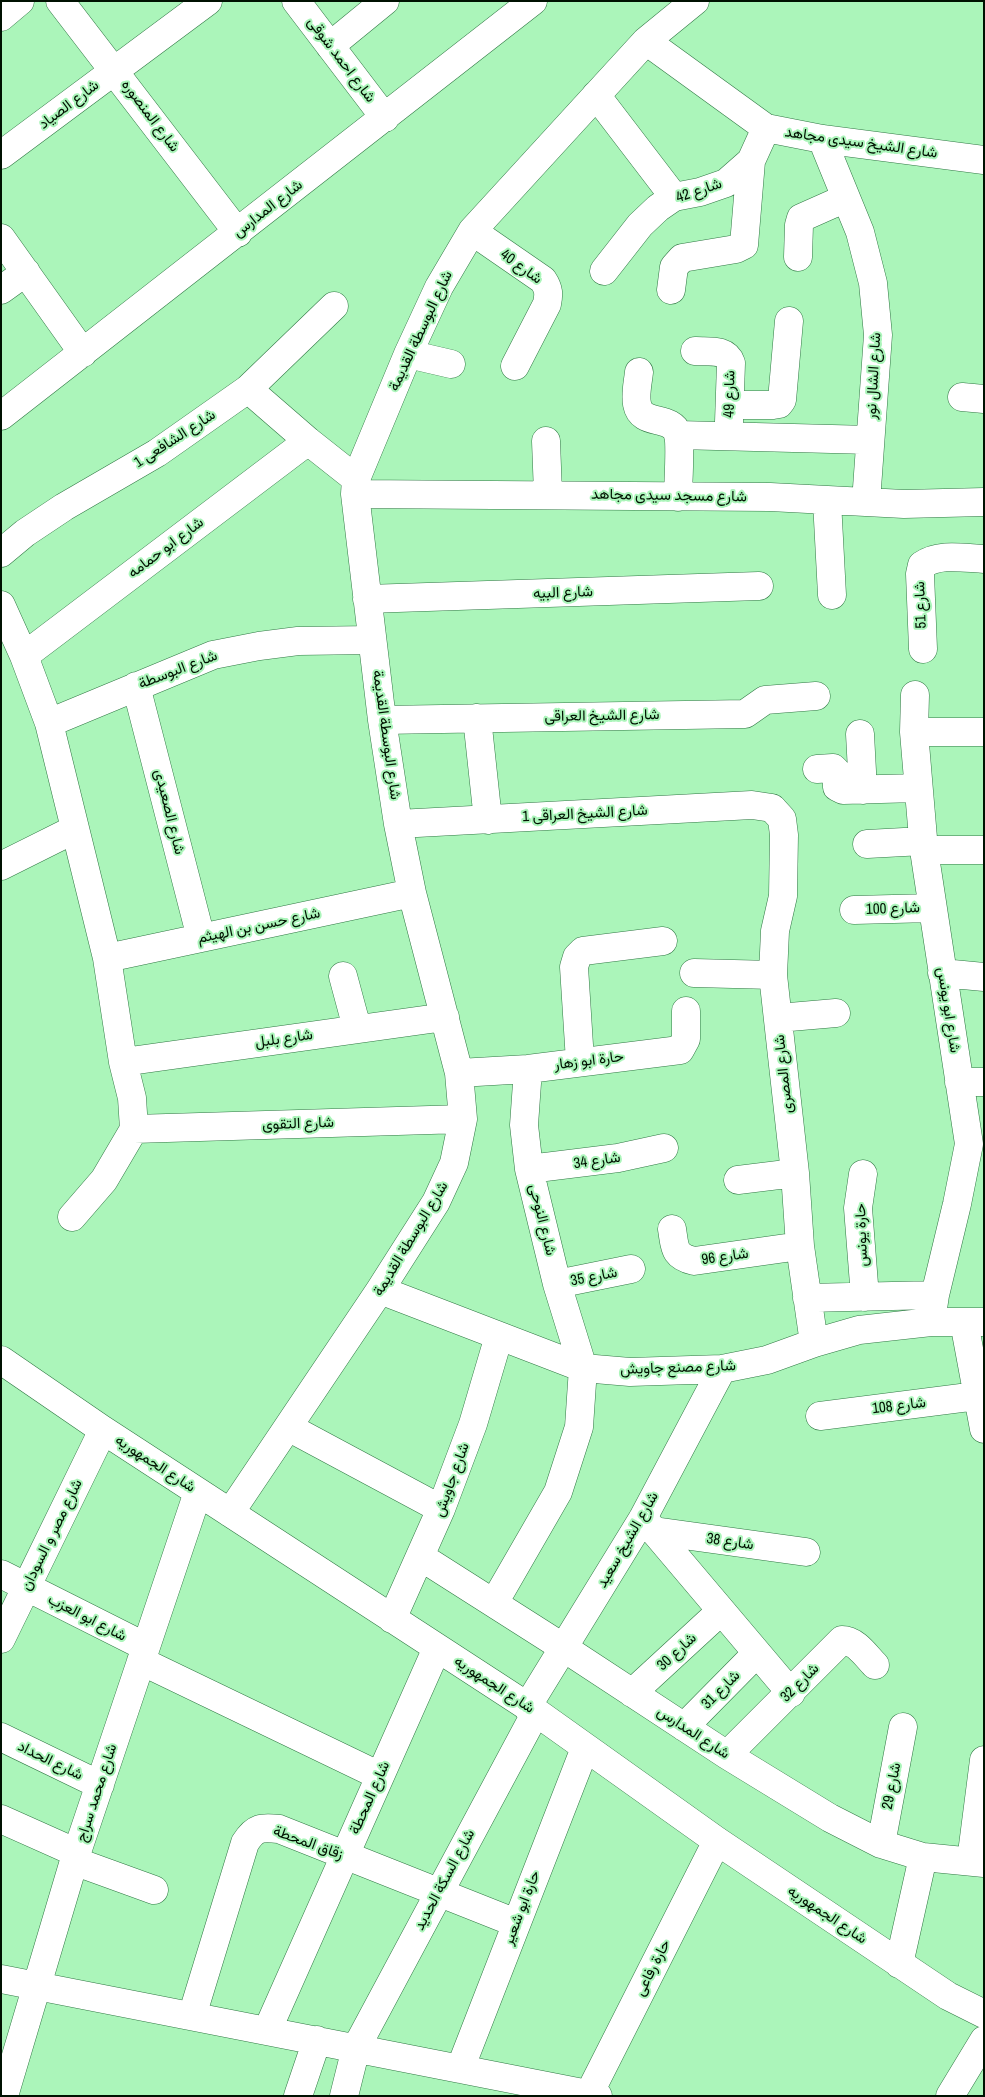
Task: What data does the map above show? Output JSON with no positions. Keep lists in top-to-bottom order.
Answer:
{
  "streets": {
    "street": [
      "شارع احمد شوقى",
      "شارع الصياد",
      "شارع المنصوره",
      "شارع الشيخ سيدى مجاهد",
      "شارع 42",
      "شارع المدارس",
      "شارع 40",
      "شارع البوسطة القديمة",
      "شارع الشال نور",
      "شارع 49",
      "شارع الشافعى 1",
      "شارع مسجد سيدى مجاهد",
      "شارع ابو حمامه",
      "شارع البيه",
      "شارع 51",
      "شارع البوسطة",
      "شارع الشيخ العراقى",
      "شارع الصعيدى",
      "شارع الشيخ العراقى 1",
      "شارع 100",
      "شارع حسن بن الهيثم",
      "شارع ابو يونس",
      "شارع بلبل",
      "حارة ابو زهار",
      "شارع المصرى",
      "شارع التقوى",
      "شارع 34",
      "شارع النوحى",
      "حارة يونس",
      "شارع 96",
      "شارع 35",
      "شارع مصنع جاويش",
      "شارع 108",
      "شارع الجمهوريه",
      "شارع جاويش",
      "شارع مصر و السودان",
      "شارع الشيخ سعيد",
      "شارع 38",
      "شارع ابو العزب",
      "شارع 30",
      "شارع 32",
      "شارع 31",
      "شارع الحداد",
      "شارع 29",
      "شارع محمد سراج",
      "شارع المحطة",
      "زقاق المحطة",
      "شارع السكة الحديد",
      "حارة ابو شعير",
      "حارة رفاعى"
    ]
  },
  "crossings": [
    ["شارع احمد شوقى", "شارع المدارس"],
    ["شارع الصياد", "شارع المنصوره"],
    ["شارع المنصوره", "شارع المدارس"],
    ["شارع الشيخ سيدى مجاهد", "شارع 42"],
    ["شارع الشيخ سيدى مجاهد", "شارع البوسطة القديمة"],
    ["شارع الشيخ سيدى مجاهد", "شارع الشال نور"],
    ["شارع المدارس", "شارع جاويش"],
    ["شارع المدارس", "شارع الشيخ سعيد"],
    ["شارع المدارس", "شارع 30"],
    ["شارع المدارس", "شارع 32"],
    ["شارع المدارس", "شارع 31"],
    ["شارع المدارس", "شارع 29"],
    ["شارع 40", "شارع البوسطة القديمة"],
    ["شارع البوسطة القديمة", "شارع مسجد سيدى مجاهد"],
    ["شارع البوسطة القديمة", "شارع البيه"],
    ["شارع البوسطة القديمة", "شارع البوسطة"],
    ["شارع البوسطة القديمة", "شارع الشيخ العراقى"],
    ["شارع البوسطة القديمة", "شارع الشيخ العراقى 1"],
    ["شارع البوسطة القديمة", "شارع حسن بن الهيثم"],
    ["شارع البوسطة القديمة", "شارع بلبل"],
    ["شارع البوسطة القديمة", "حارة ابو زهار"],
    ["شارع البوسطة القديمة", "شارع التقوى"],
    ["شارع البوسطة القديمة", "شارع مصنع جاويش"],
    ["شارع البوسطة القديمة", "شارع الجمهوريه"],
    ["شارع الشال نور", "شارع مسجد سيدى مجاهد"],
    ["شارع البوسطة", "شارع الصعيدى"],
    ["شارع الصعيدى", "شارع حسن بن الهيثم"],
    ["شارع الشيخ العراقى 1", "شارع المصرى"],
    ["شارع 100", "شارع ابو يونس"],
    ["شارع ابو يونس", "شارع مصنع جاويش"],
    ["حارة ابو زهار", "شارع النوحى"],
    ["شارع المصرى", "شارع 96"],
    ["شارع المصرى", "شارع مصنع جاويش"],
    ["شارع 34", "شارع النوحى"],
    ["شارع النوحى", "شارع 35"],
    ["شارع النوحى", "شارع مصنع جاويش"],
    ["شارع مصنع جاويش", "شارع جاويش"],
    ["شارع مصنع جاويش", "شارع الشيخ سعيد"],
    ["شارع الجمهوريه", "شارع جاويش"],
    ["شارع الجمهوريه", "شارع مصر و السودان"],
    ["شارع الجمهوريه", "شارع الشيخ سعيد"],
    ["شارع الجمهوريه", "شارع محمد سراج"],
    ["شارع الجمهوريه", "شارع المحطة"],
    ["شارع الجمهوريه", "شارع السكة الحديد"],
    ["شارع الجمهوريه", "حارة ابو شعير"],
    ["شارع الجمهوريه", "حارة رفاعى"],
    ["شارع مصر و السودان", "شارع ابو العزب"],
    ["شارع الشيخ سعيد", "شارع 38"],
    ["شارع الشيخ سعيد", "شارع السكة الحديد"],
    ["شارع ابو العزب", "شارع محمد سراج"],
    ["شارع ابو العزب", "شارع المحطة"],
    ["شارع الحداد", "شارع محمد سراج"],
    ["شارع المحطة", "زقاق المحطة"],
    ["زقاق المحطة", "شارع السكة الحديد"],
    ["زقاق المحطة", "حارة ابو شعير"]
  ]
}
